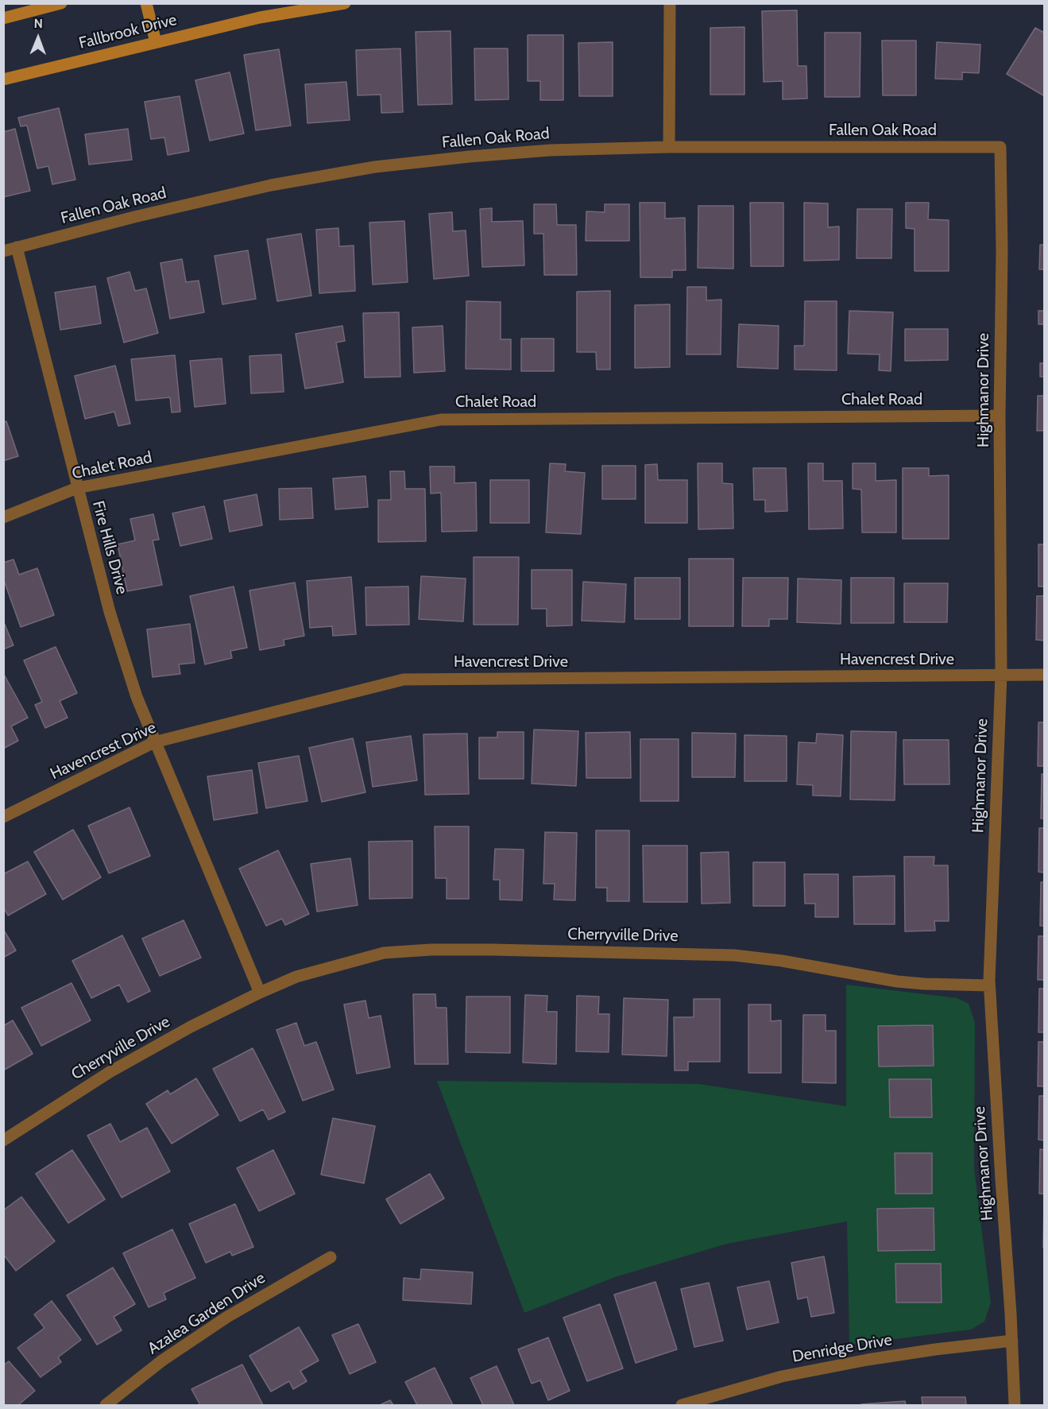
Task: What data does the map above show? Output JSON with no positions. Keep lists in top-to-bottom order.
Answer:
{
  "streets": {
    "main road": ["Fallbrook Drive"],
    "street": [
      "Fallen Oak Road",
      "Highmanor Drive",
      "Chalet Road",
      "Fire Hills Drive",
      "Havencrest Drive",
      "Cherryville Drive",
      "Azalea Garden Drive",
      "Denridge Drive"
    ]
  },
  "crossings": [
    ["Fallen Oak Road", "Highmanor Drive"],
    ["Fallen Oak Road", "Fire Hills Drive"],
    ["Highmanor Drive", "Chalet Road"],
    ["Highmanor Drive", "Havencrest Drive"],
    ["Highmanor Drive", "Cherryville Drive"],
    ["Highmanor Drive", "Denridge Drive"],
    ["Chalet Road", "Fire Hills Drive"],
    ["Fire Hills Drive", "Havencrest Drive"]
  ],
  "north": "top"
}
